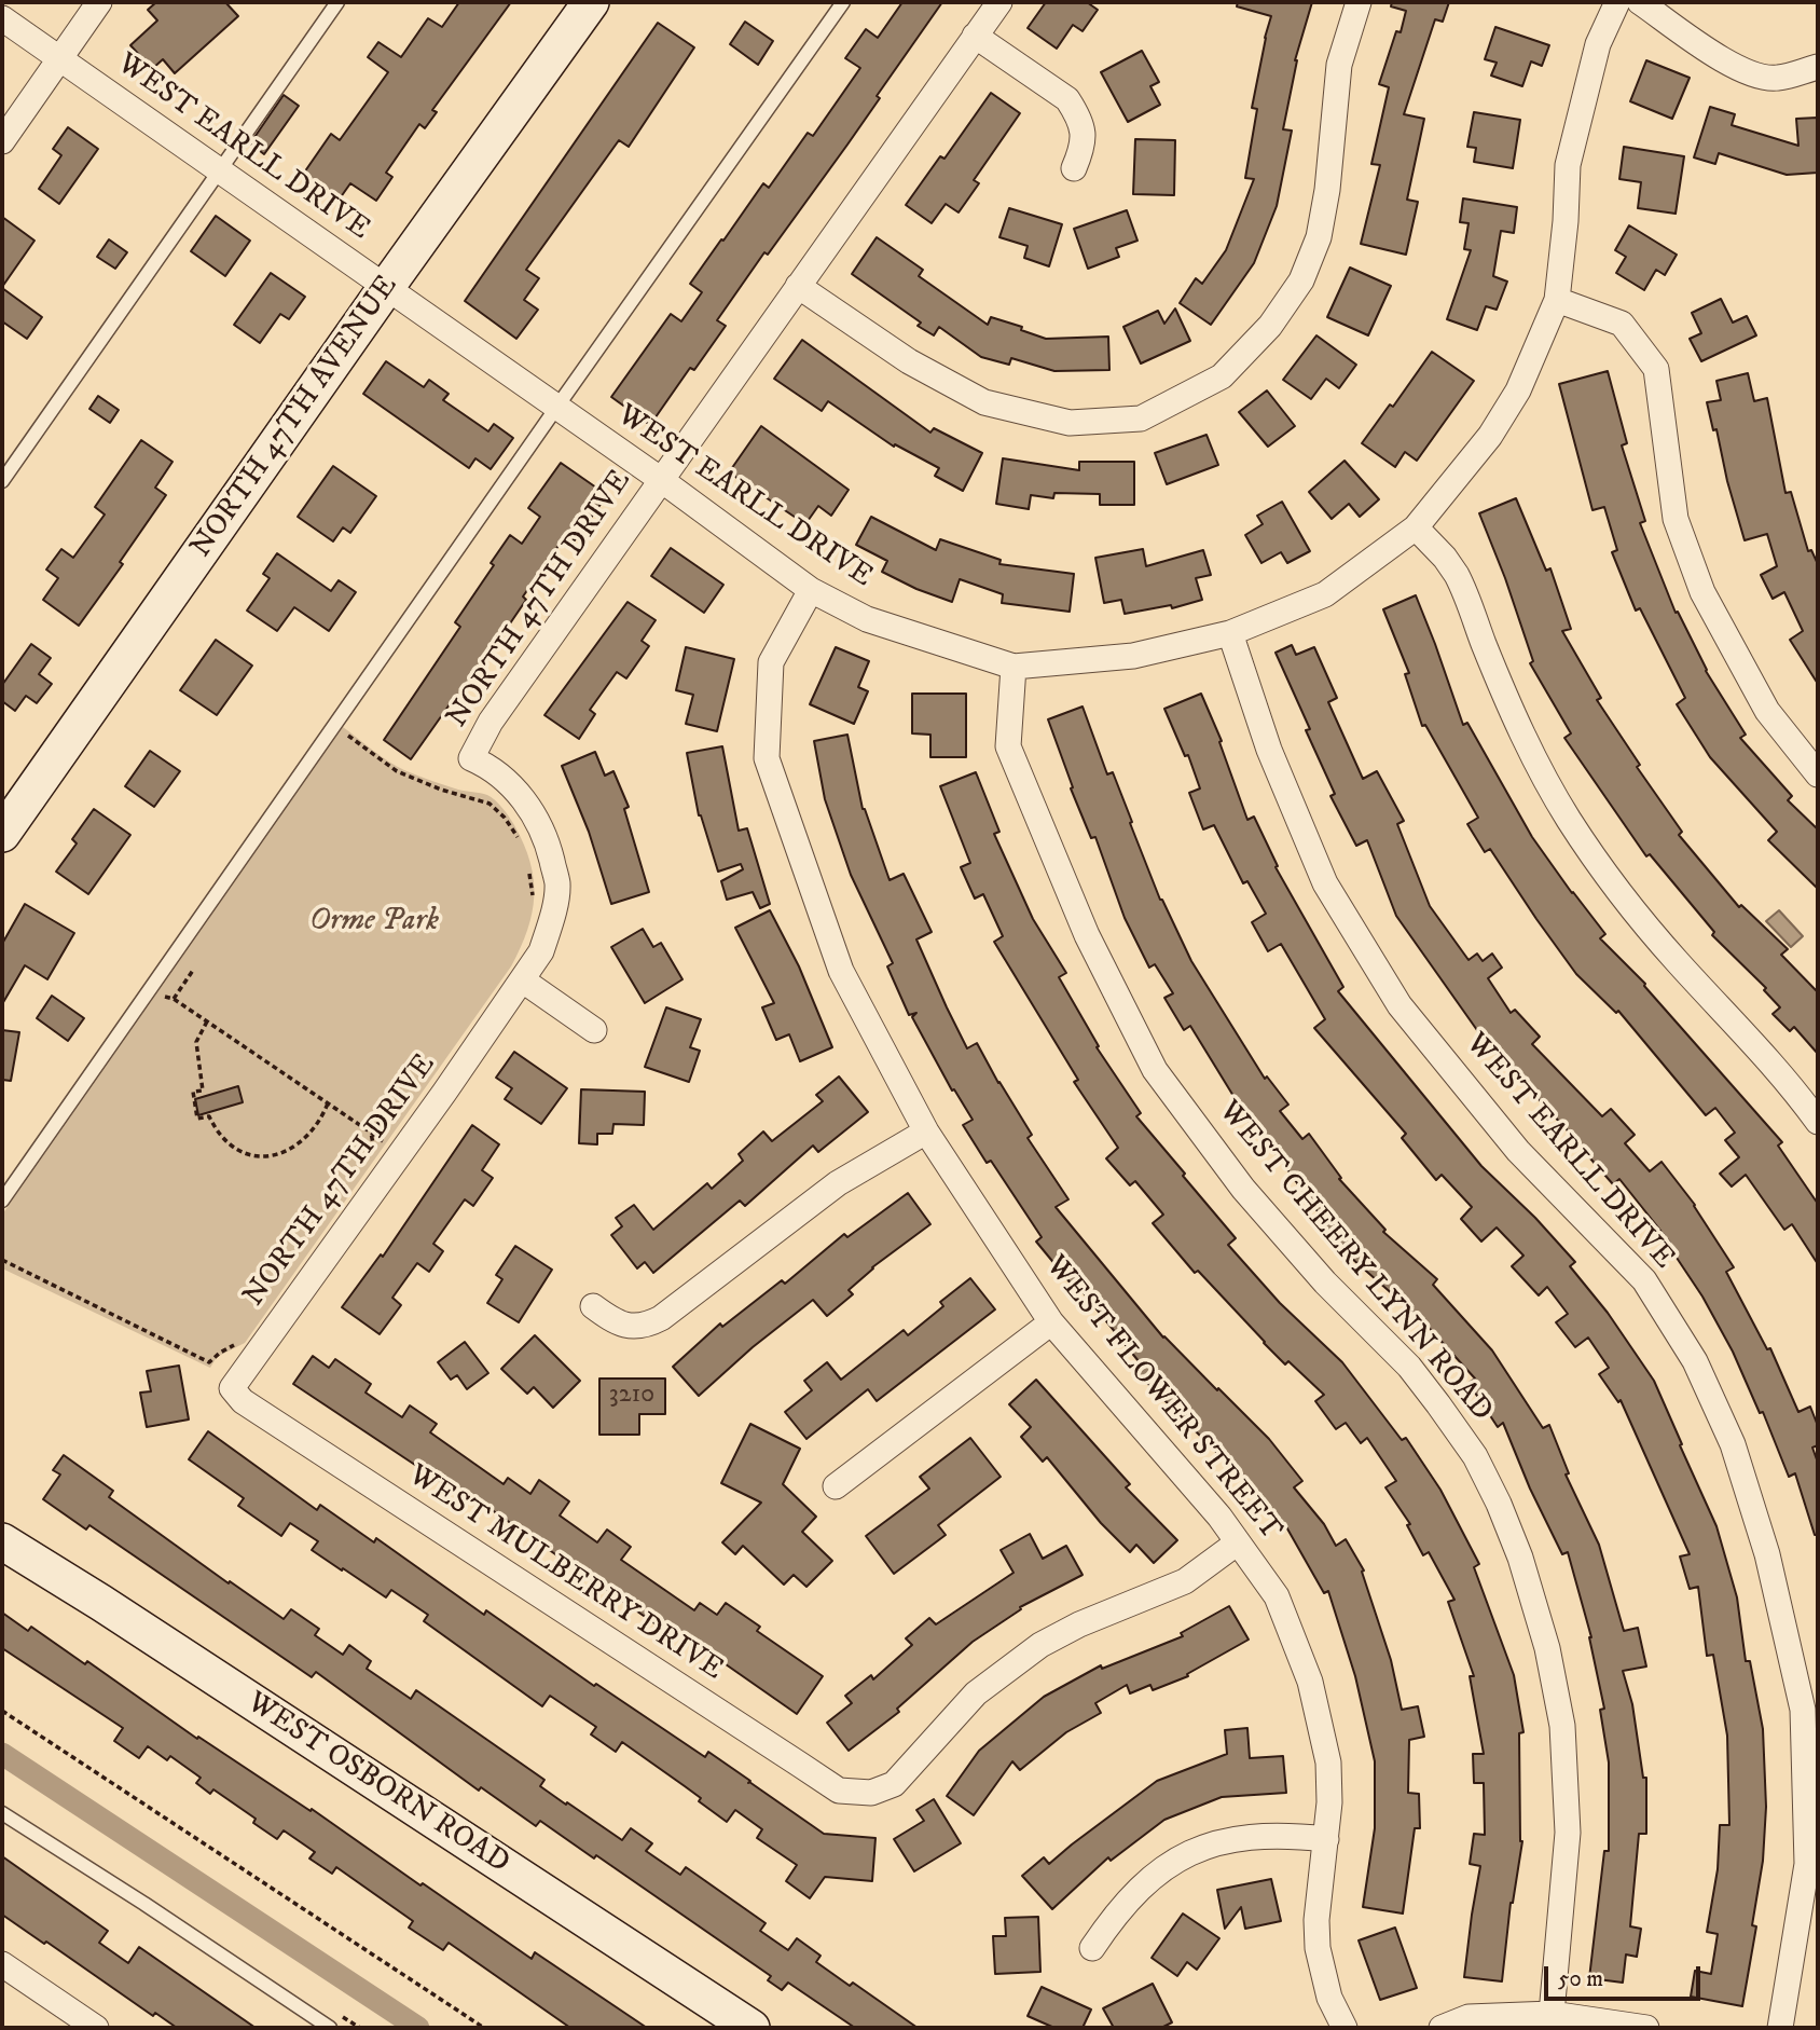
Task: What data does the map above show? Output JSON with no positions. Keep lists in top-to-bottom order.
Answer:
{
  "streets": {
    "street": [
      "WEST EARLL DRIVE",
      "NORTH 47TH AVENUE",
      "NORTH 47TH DRIVE",
      "WEST CHEERY LYNN ROAD",
      "WEST FLOWER STREET",
      "WEST MULBERRY DRIVE",
      "WEST OSBORN ROAD"
    ]
  },
  "crossings": [
    ["WEST EARLL DRIVE", "NORTH 47TH AVENUE"],
    ["WEST EARLL DRIVE", "NORTH 47TH DRIVE"],
    ["WEST EARLL DRIVE", "WEST CHEERY LYNN ROAD"],
    ["WEST EARLL DRIVE", "WEST FLOWER STREET"],
    ["NORTH 47TH DRIVE", "WEST MULBERRY DRIVE"],
    ["WEST FLOWER STREET", "WEST MULBERRY DRIVE"]
  ],
  "parks": ["Orme Park"],
  "house_numbers": ["3210"],
  "scale_bar": "50 m"
}
